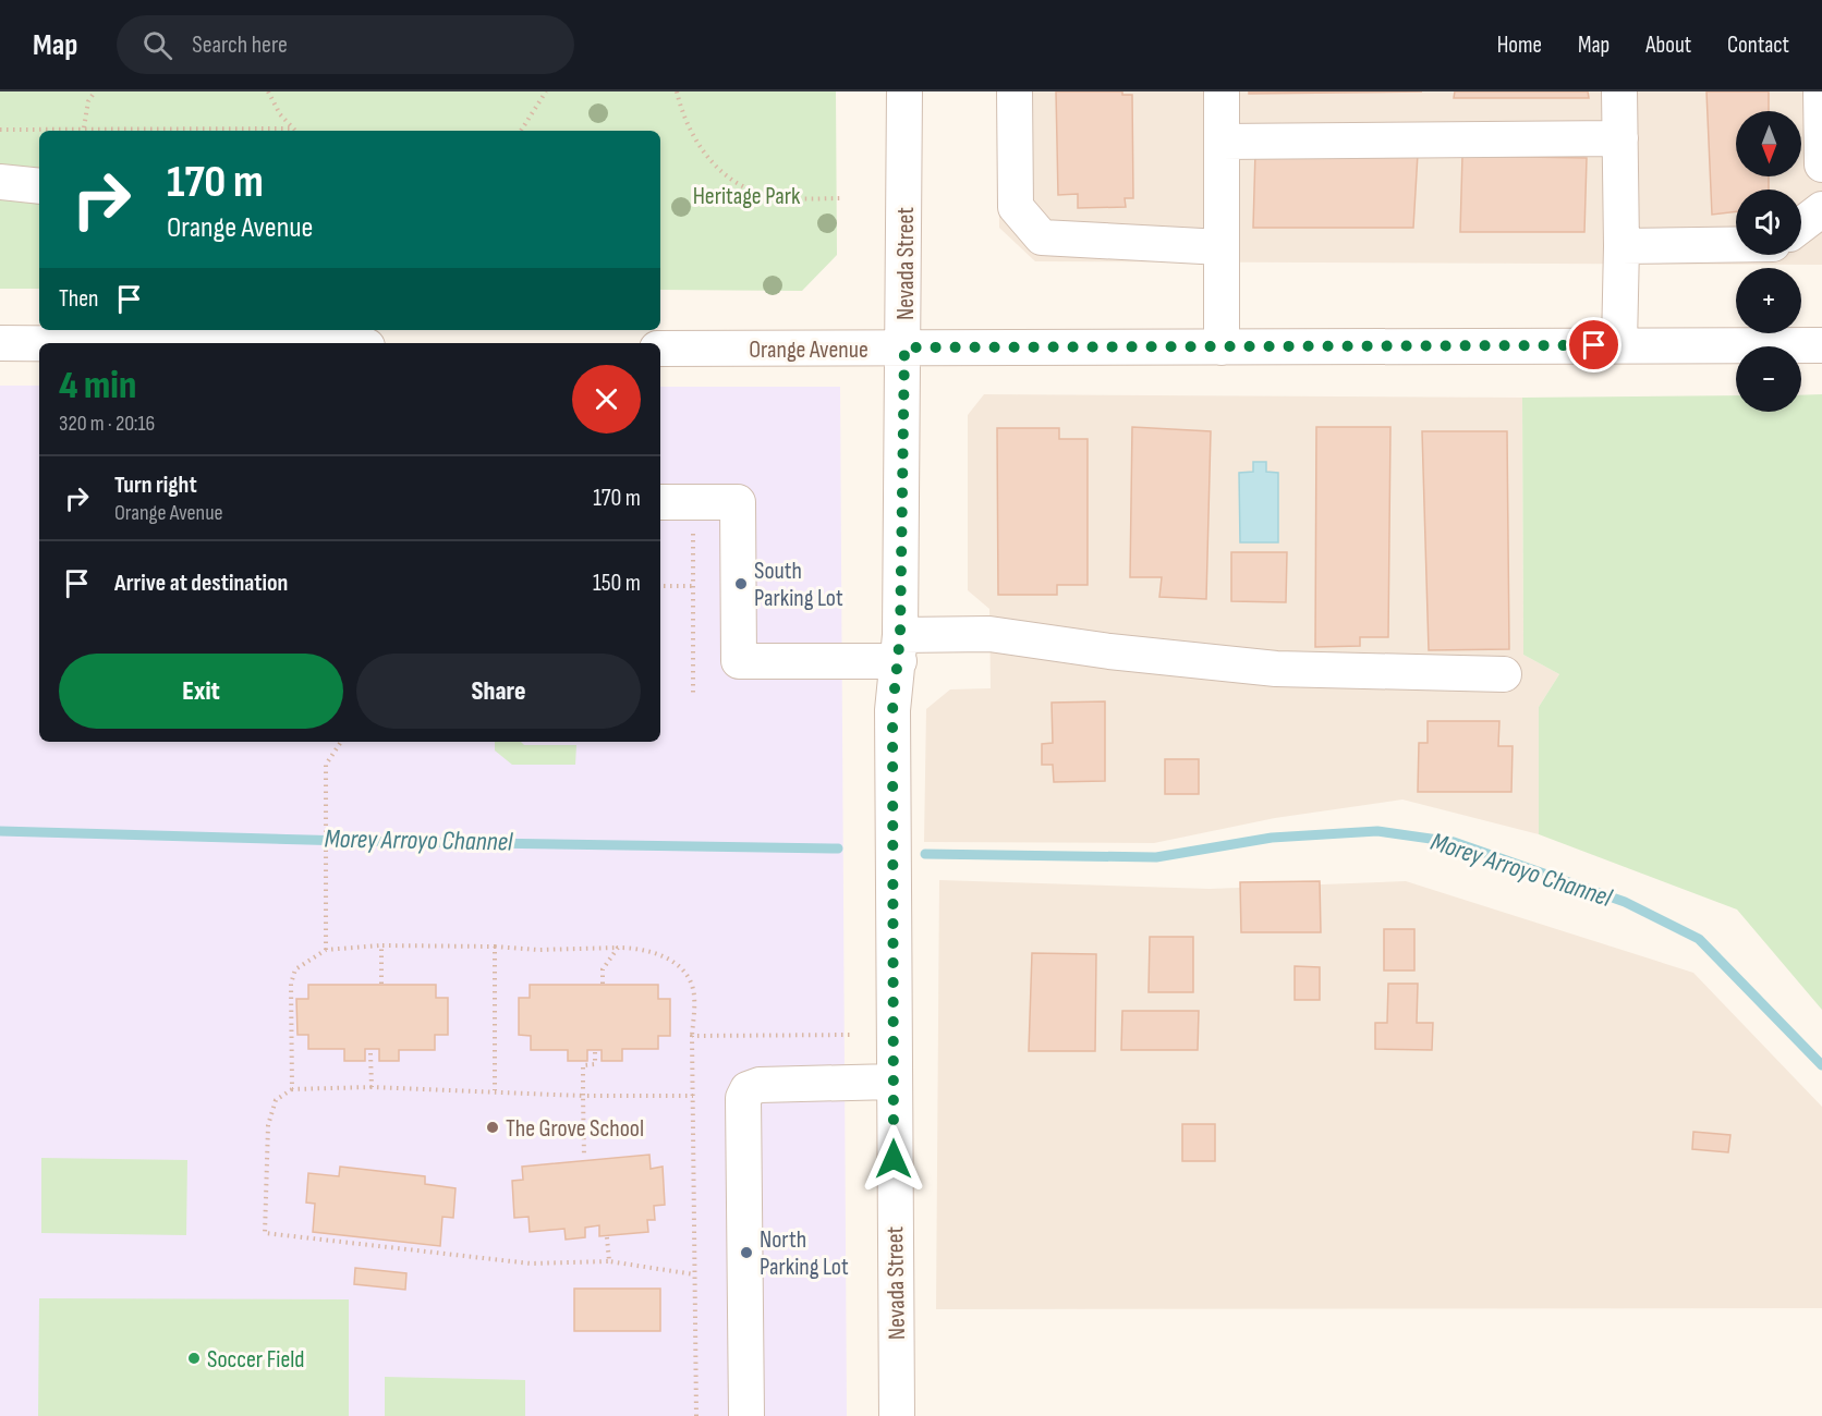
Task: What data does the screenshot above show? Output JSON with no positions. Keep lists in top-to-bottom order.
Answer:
{
  "streets": {
    "street": ["Nevada Street", "Orange Avenue"]
  },
  "crossings": [
    ["Nevada Street", "Orange Avenue"]
  ],
  "water": ["Morey Arroyo Channel"],
  "parks": ["Heritage Park"],
  "places": [
    "South Parking Lot",
    "The Grove School",
    "North Parking Lot",
    "Soccer Field"
  ],
  "north": "bottom",
  "page": {
    "header": "Map",
    "search": "Search here",
    "nav": [
      "Home",
      "Map",
      "About",
      "Contact"
    ],
    "map_buttons": ["+", "−"],
    "turn": ["170 m", "Orange Avenue"],
    "then": "Then",
    "heading": ["4 min", "320 m · 20:16"],
    "list": [
      {
        "name": "Turn right",
        "note": "Orange Avenue",
        "value": "170 m"
      },
      {
        "name": "Arrive at destination",
        "value": "150 m"
      }
    ],
    "buttons": ["Exit", "Share"]
  }
}
